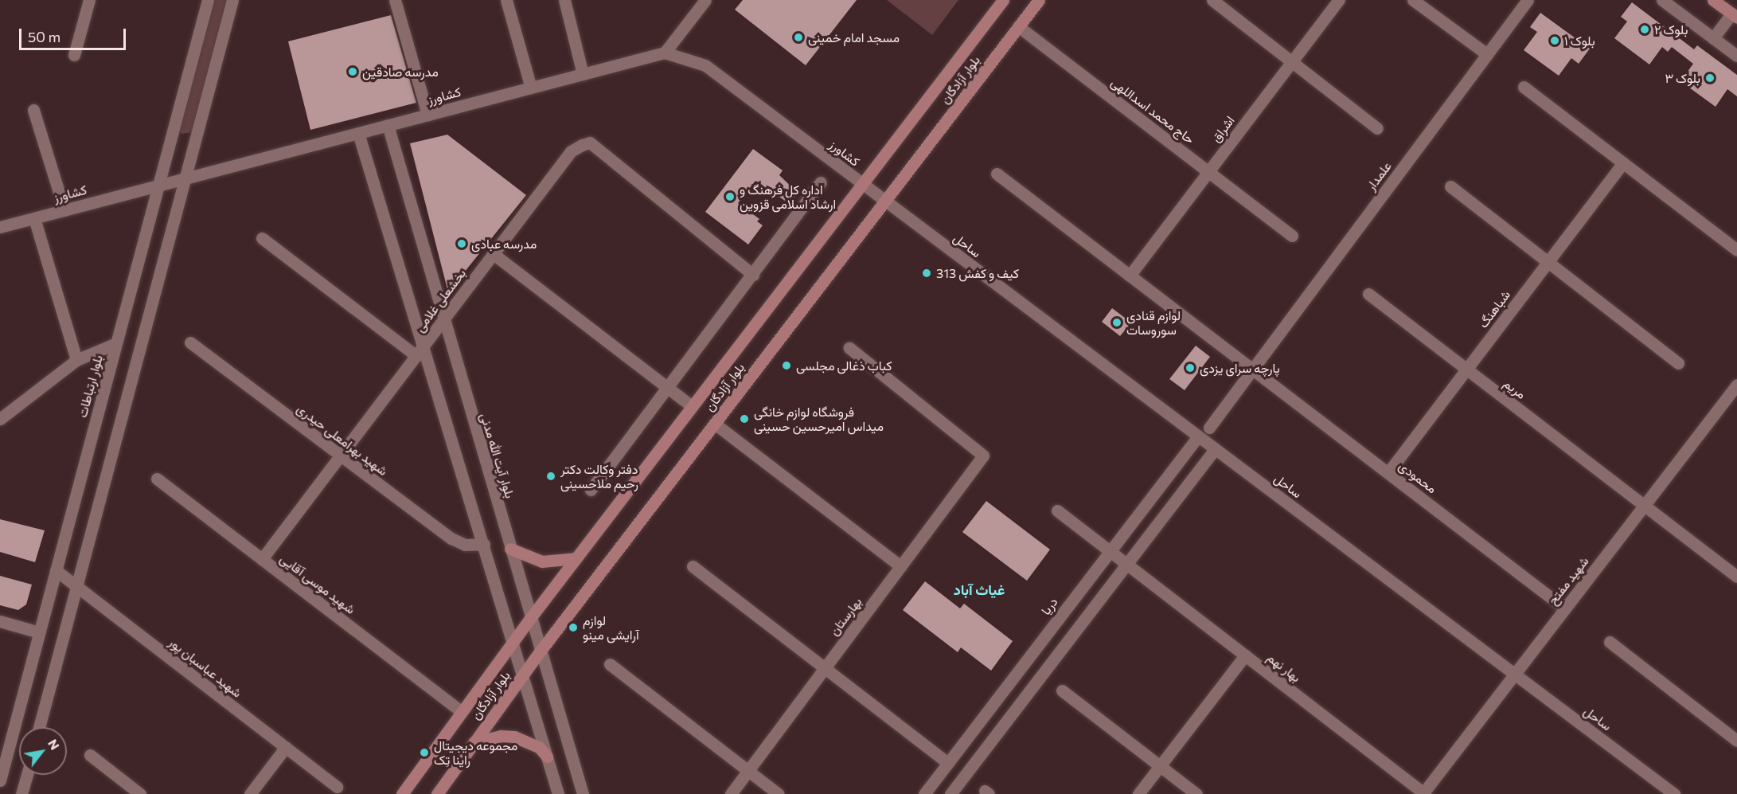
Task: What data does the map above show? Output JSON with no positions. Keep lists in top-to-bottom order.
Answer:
{
  "streets": {
    "main road": ["بلوار آزادگان"],
    "street": [
      "کشاورز",
      "حاج محمد اسداللهی",
      "اشراق",
      "علمدار",
      "ساحل",
      "بخشعلی غلامی",
      "شباهنگ",
      "بلوار ارتباطات",
      "مریم",
      "شهید بهرامعلی حیدری",
      "بلوار آیت الله مدنی",
      "محمودی",
      "شهید مفتح",
      "شهید موسی آقایی",
      "دریا",
      "بهارستان",
      "شهید عباسبان پور",
      "بهار نهم"
    ]
  },
  "crossings": [
    ["بلوار آزادگان", "کشاورز"],
    ["بلوار آزادگان", "حاج محمد اسداللهی"],
    ["بلوار آزادگان", "ساحل"],
    ["بلوار آزادگان", "بلوار آیت الله مدنی"],
    ["بلوار آزادگان", "شهید موسی آقایی"],
    ["کشاورز", "ساحل"],
    ["کشاورز", "بلوار ارتباطات"],
    ["کشاورز", "بلوار آیت الله مدنی"],
    ["حاج محمد اسداللهی", "اشراق"],
    ["اشراق", "محمودی"],
    ["علمدار", "محمودی"],
    ["ساحل", "شهید مفتح"],
    ["ساحل", "دریا"],
    ["بخشعلی غلامی", "شهید بهرامعلی حیدری"],
    ["بخشعلی غلامی", "بلوار آیت الله مدنی"],
    ["بخشعلی غلامی", "شهید موسی آقایی"],
    ["شباهنگ", "مریم"],
    ["شباهنگ", "محمودی"],
    ["بلوار ارتباطات", "شهید عباسبان پور"],
    ["مریم", "شهید مفتح"],
    ["محمودی", "شهید مفتح"],
    ["شهید مفتح", "بهار نهم"],
    ["دریا", "بهار نهم"]
  ],
  "districts": ["غیاث آباد"],
  "places": [
    "بلوک ۲",
    "مسجد امام خمینی",
    "بلوک ۱",
    "مدرسه صادقین",
    "بلوک ۳",
    "اداره کل فرهنگ و ارشاد اسلامی قزوین",
    "مدرسه عبادی",
    "کیف و کفش 313",
    "لوازم قنادی سوروسات",
    "کباب ذغالی مجلسی",
    "پارچه سرای یزدی",
    "فروشگاه لوازم خانگی میداس امیرحسین حسینی",
    "دفتر وکالت دکتر رحیم ملاحسینی",
    "لوازم آرایشی مینو",
    "مجموعه دیجیتال راینا تِک"
  ],
  "scale_bar": "50 m",
  "north": "top right"
}
